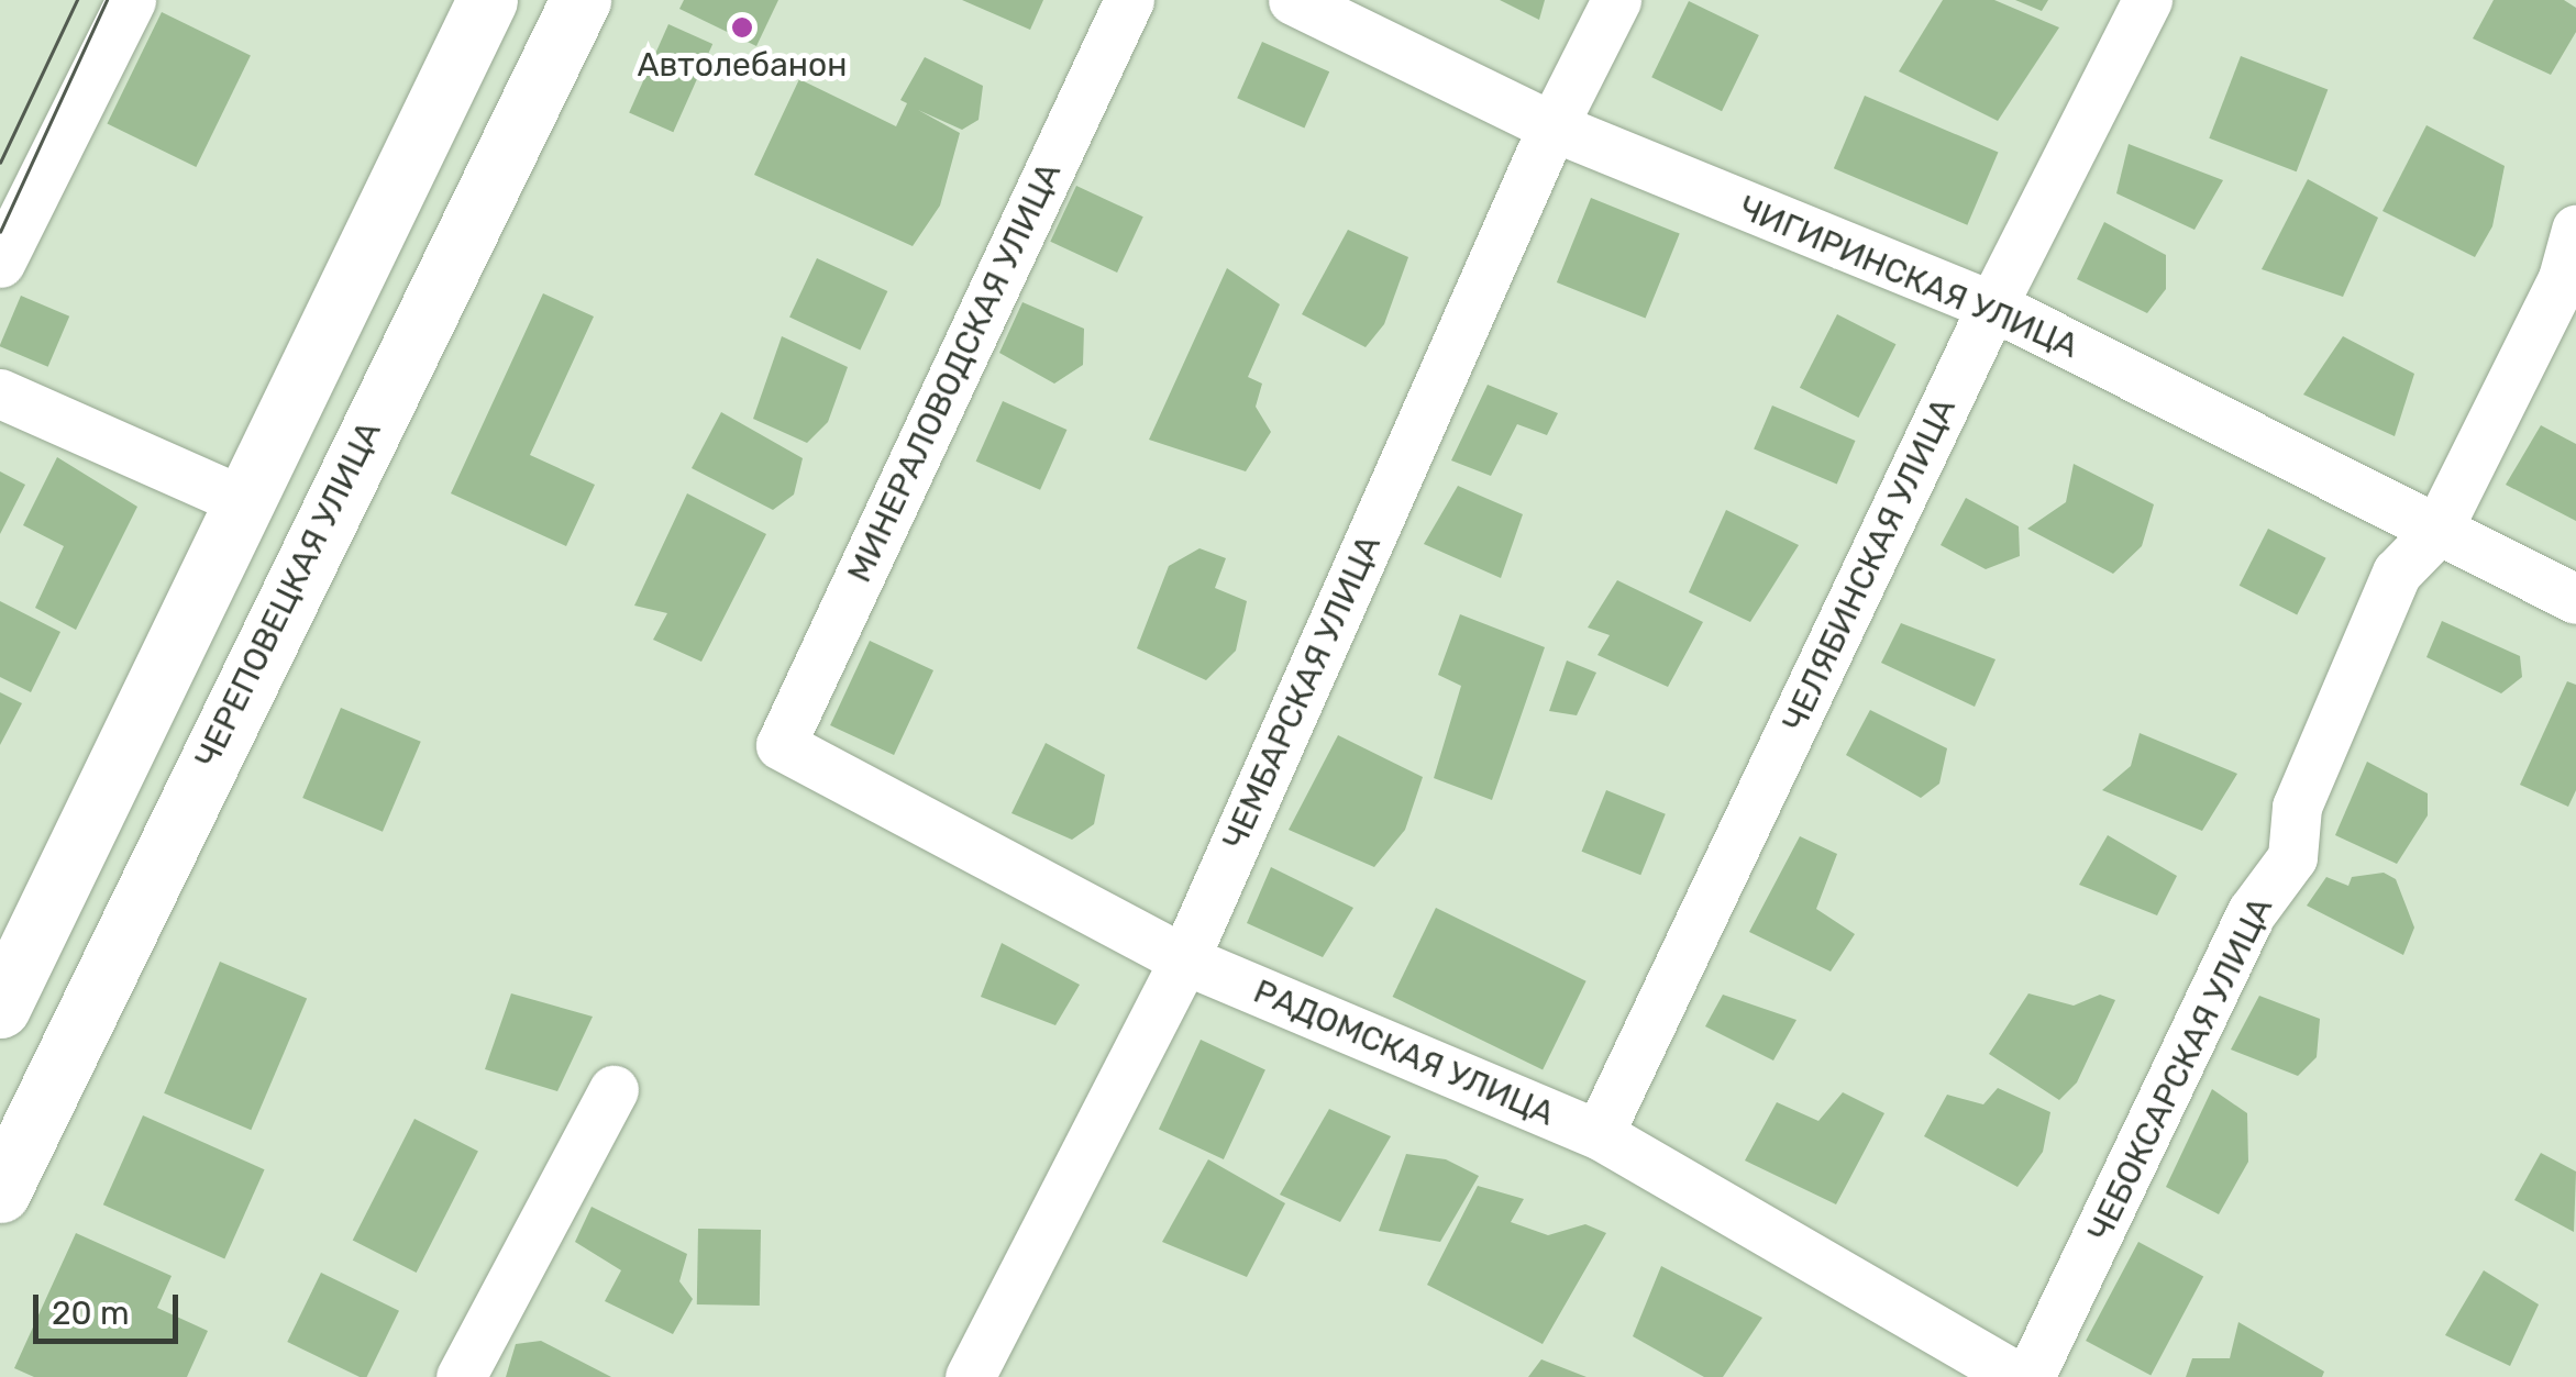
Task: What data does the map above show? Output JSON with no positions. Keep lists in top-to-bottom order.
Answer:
{
  "streets": {
    "highway": ["ЧЕРЕПОВЕЦКАЯ УЛИЦА"],
    "street": [
      "ЧИГИРИНСКАЯ УЛИЦА",
      "МИНЕРАЛОВОДСКАЯ УЛИЦА",
      "ЧЕЛЯБИНСКАЯ УЛИЦА",
      "ЧЕМБАРСКАЯ УЛИЦА",
      "РАДОМСКАЯ УЛИЦА",
      "ЧЕБОКСАРСКАЯ УЛИЦА"
    ]
  },
  "crossings": [
    ["ЧИГИРИНСКАЯ УЛИЦА", "ЧЕЛЯБИНСКАЯ УЛИЦА"],
    ["ЧИГИРИНСКАЯ УЛИЦА", "ЧЕМБАРСКАЯ УЛИЦА"],
    ["ЧИГИРИНСКАЯ УЛИЦА", "ЧЕБОКСАРСКАЯ УЛИЦА"],
    ["МИНЕРАЛОВОДСКАЯ УЛИЦА", "РАДОМСКАЯ УЛИЦА"],
    ["ЧЕЛЯБИНСКАЯ УЛИЦА", "РАДОМСКАЯ УЛИЦА"],
    ["ЧЕМБАРСКАЯ УЛИЦА", "РАДОМСКАЯ УЛИЦА"]
  ],
  "places": ["Автолебанон"],
  "scale_bar": "20 m"
}
